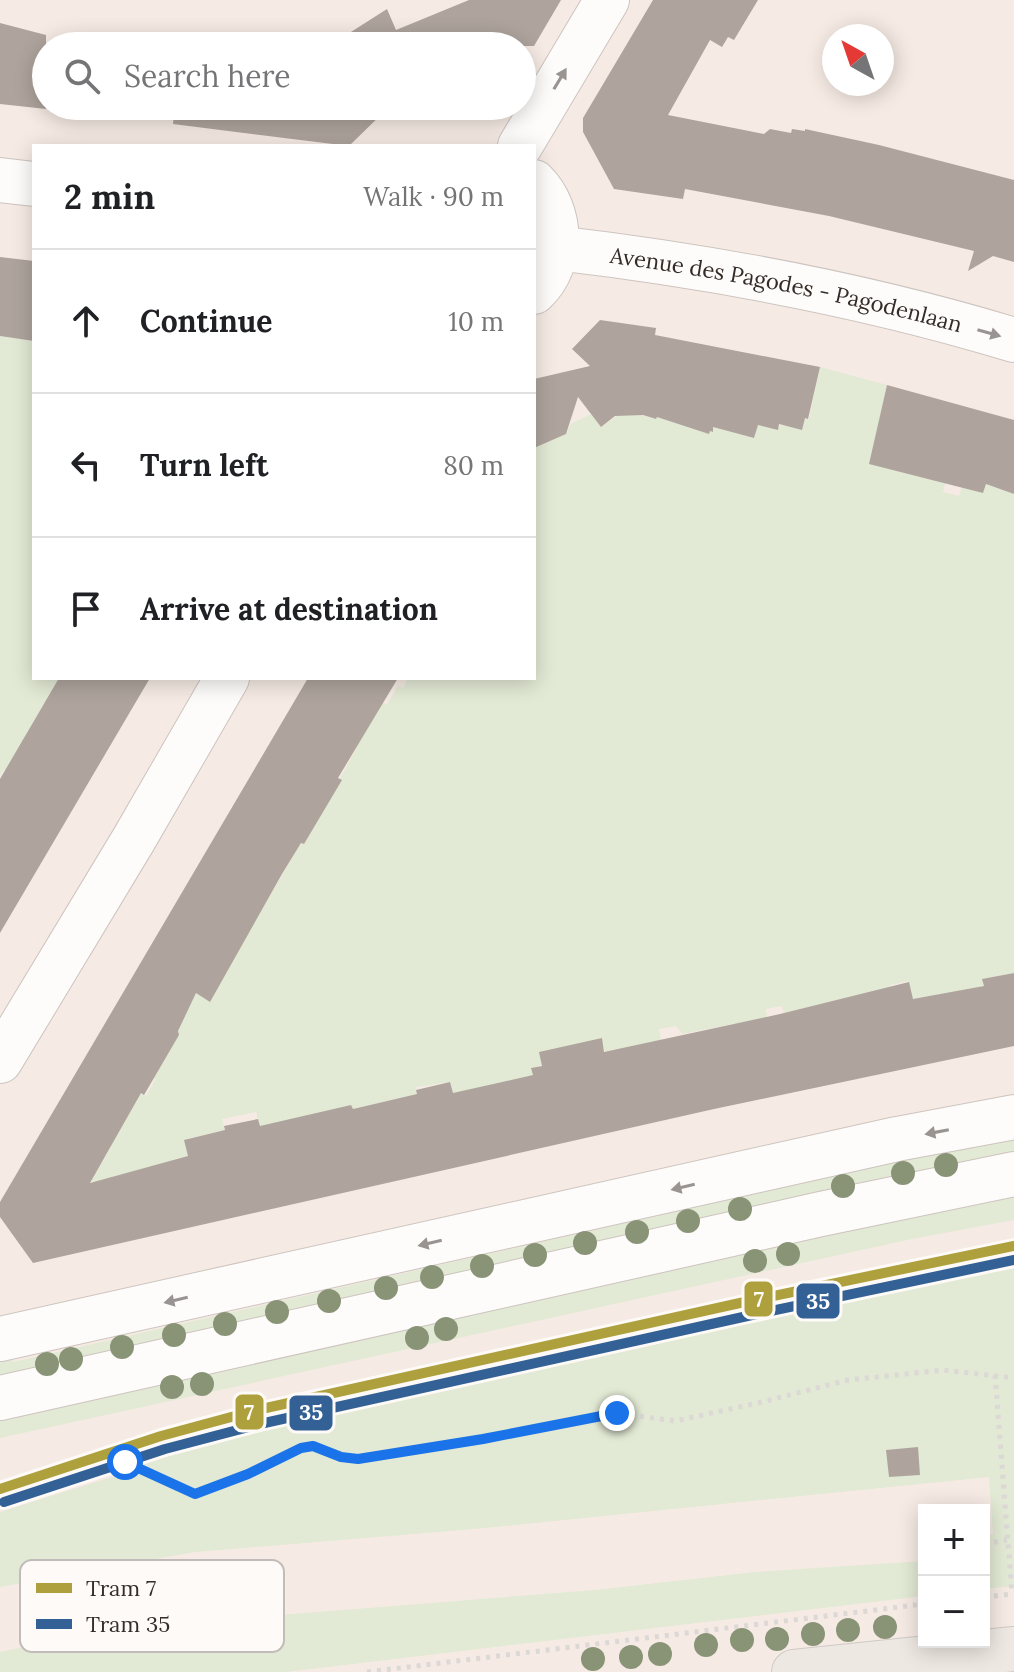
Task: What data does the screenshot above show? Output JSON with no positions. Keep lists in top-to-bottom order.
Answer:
{
  "streets": {
    "street": ["Avenue des Pagodes - Pagodenlaan"]
  },
  "one_way": ["Avenue des Pagodes - Pagodenlaan"],
  "lines": ["tram line 7", "tram line 35"],
  "legend": ["Tram 7", "Tram 35"],
  "north": "top left",
  "page": {
    "search": "Search here",
    "heading": ["2 min", "Walk · 90 m"],
    "list": [
      ["Continue", "10 m"],
      ["Turn left", "80 m"],
      "Arrive at destination"
    ],
    "map_buttons": ["+", "−"]
  }
}
